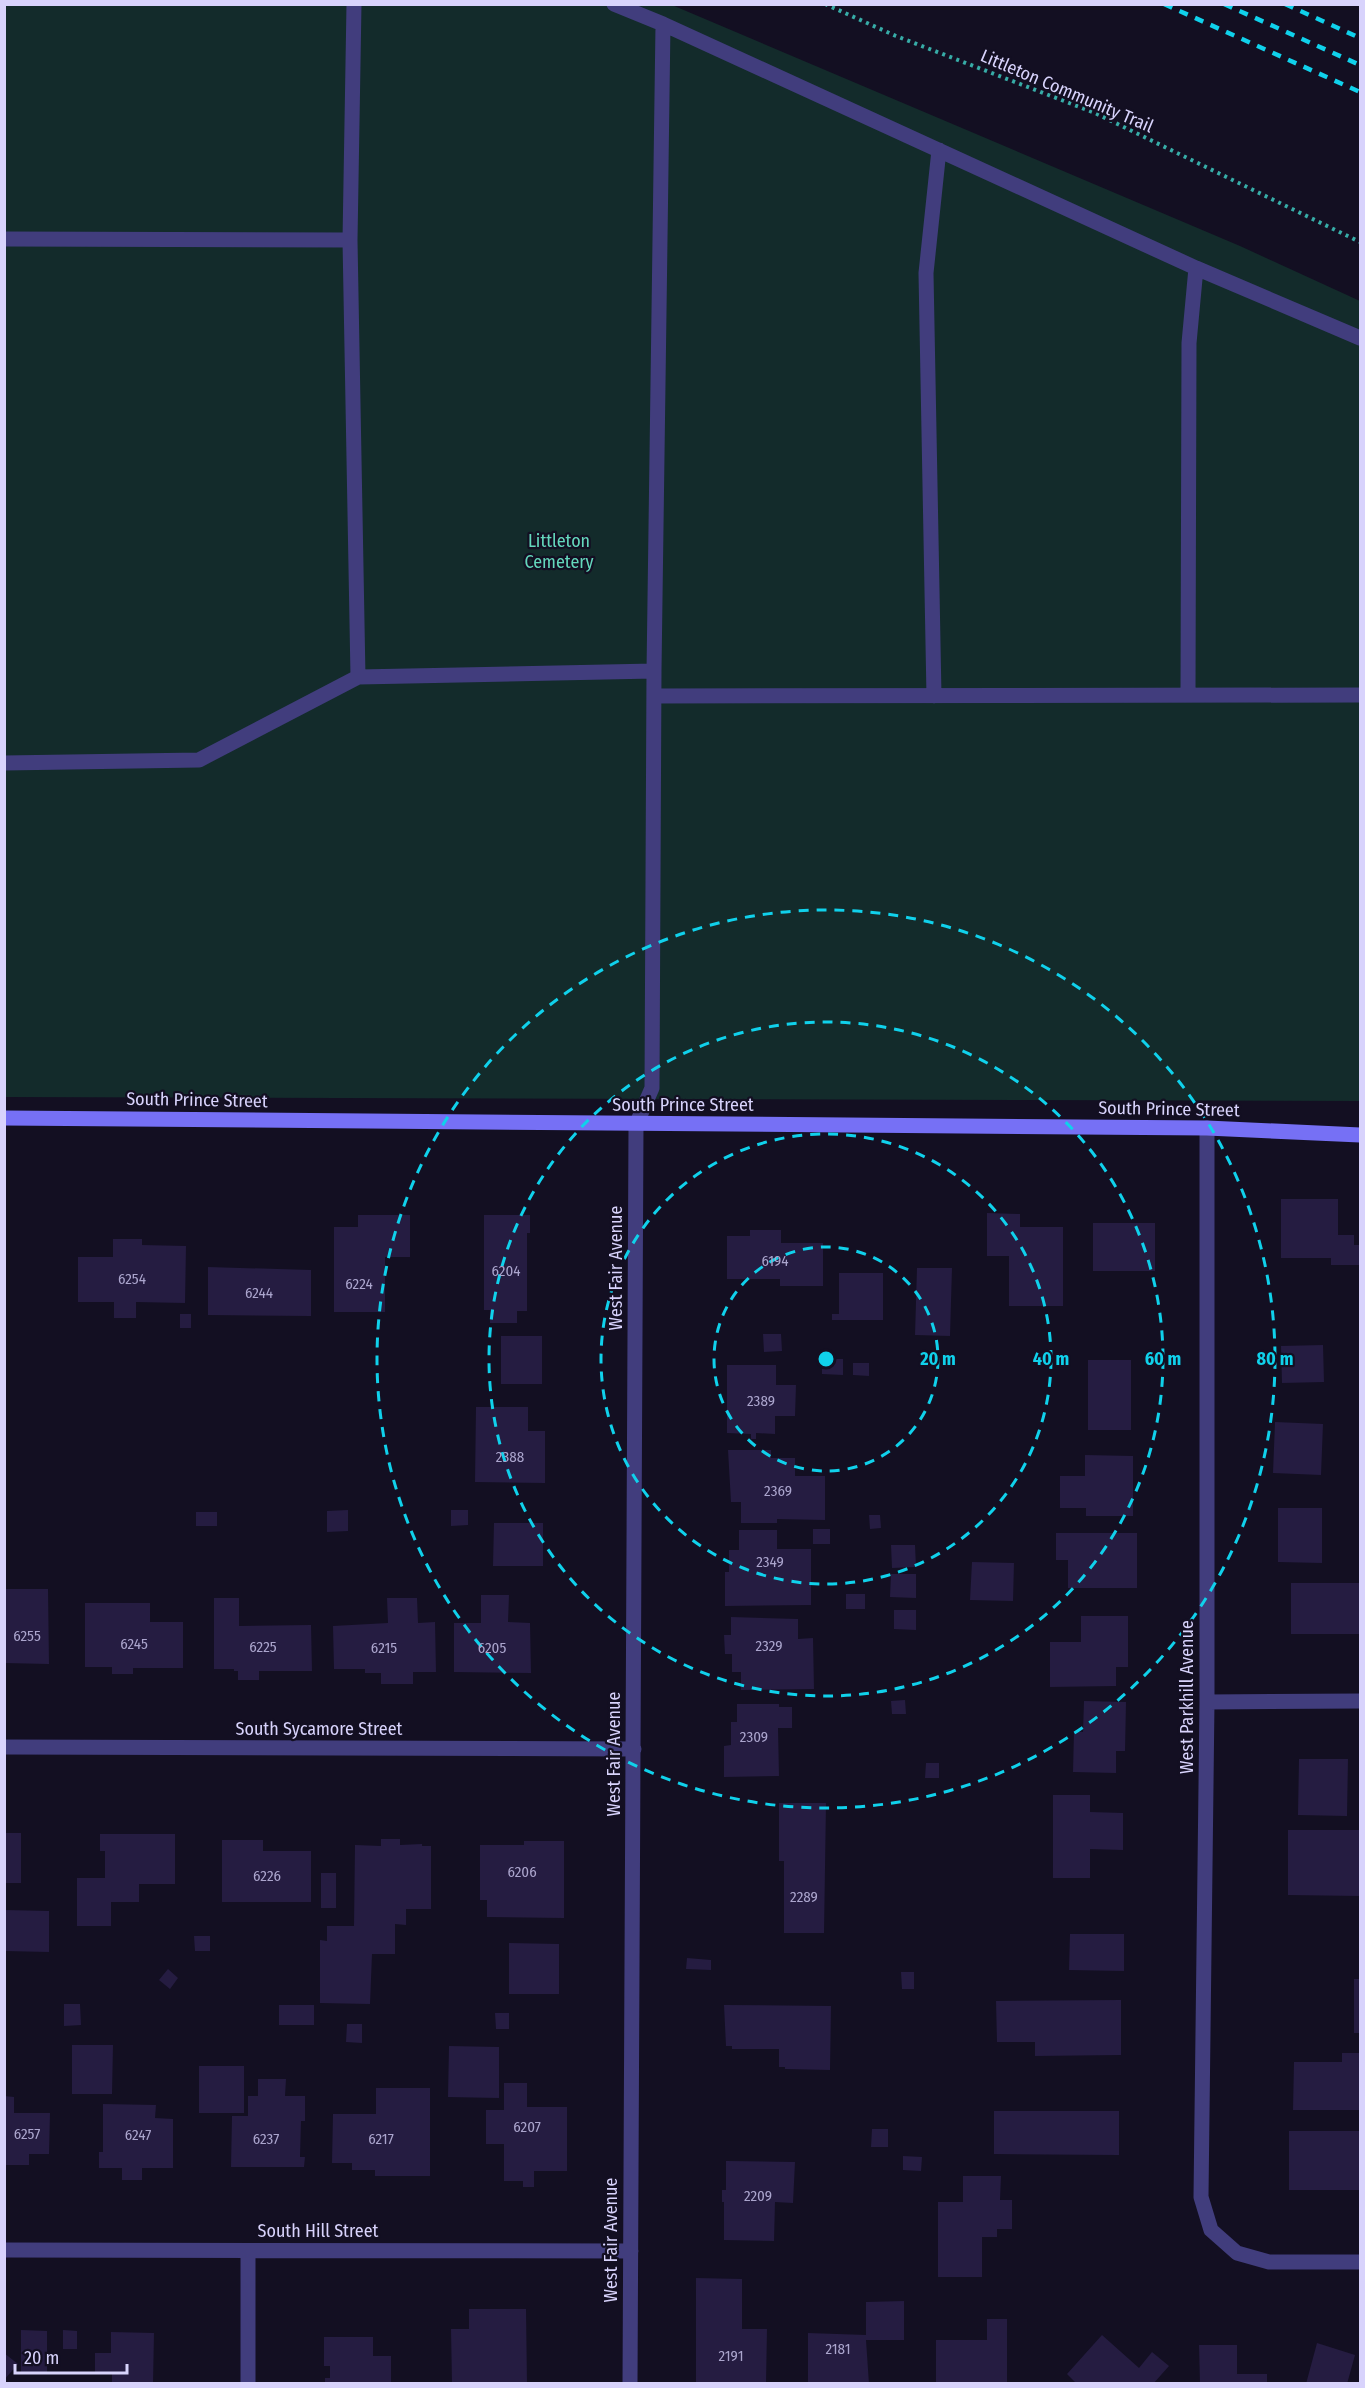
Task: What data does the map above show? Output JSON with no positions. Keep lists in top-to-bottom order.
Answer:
{
  "streets": {
    "street": [
      "South Prince Street",
      "West Fair Avenue",
      "West Parkhill Avenue",
      "South Sycamore Street",
      "South Hill Street"
    ],
    "path": ["Littleton Community Trail"]
  },
  "crossings": [
    ["South Prince Street", "West Fair Avenue"],
    ["South Prince Street", "West Parkhill Avenue"],
    ["West Fair Avenue", "South Sycamore Street"],
    ["West Fair Avenue", "South Hill Street"]
  ],
  "parks": ["Littleton Cemetery"],
  "house_numbers": [
    "6194",
    "6204",
    "6254",
    "6224",
    "6244",
    "2389",
    "2388",
    "2369",
    "2349",
    "6255",
    "6245",
    "2329",
    "6225",
    "6215",
    "6205",
    "2309",
    "6206",
    "6226",
    "2289",
    "6207",
    "6257",
    "6247",
    "6237",
    "6217",
    "2209",
    "2181",
    "2191"
  ],
  "scale_bar": "20 m",
  "rings": [
    "20 m",
    "40 m",
    "60 m",
    "80 m"
  ]
}
